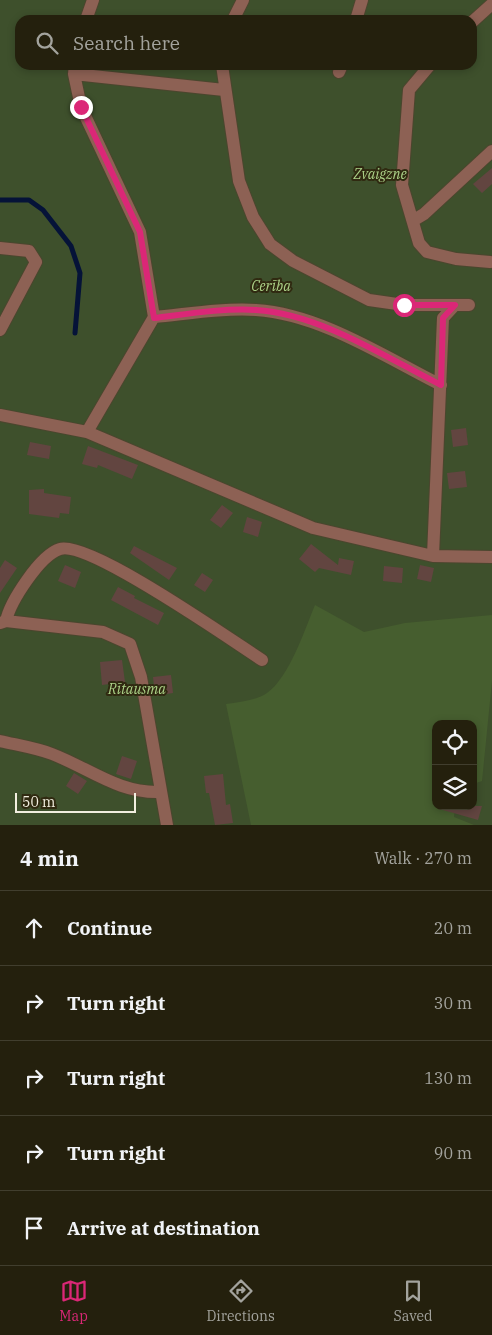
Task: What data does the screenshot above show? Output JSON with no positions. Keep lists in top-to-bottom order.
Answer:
{
  "parks": ["Zvaigzne", "Cerība", "Rītausma"],
  "scale_bar": "50 m",
  "page": {
    "search": "Search here",
    "scale": "50 m",
    "heading": ["4 min", "Walk · 270 m"],
    "list": [
      ["Continue", "20 m"],
      ["Turn right", "30 m"],
      ["Turn right", "130 m"],
      ["Turn right", "90 m"],
      "Arrive at destination"
    ],
    "nav": ["Map", "Directions", "Saved"]
  }
}
